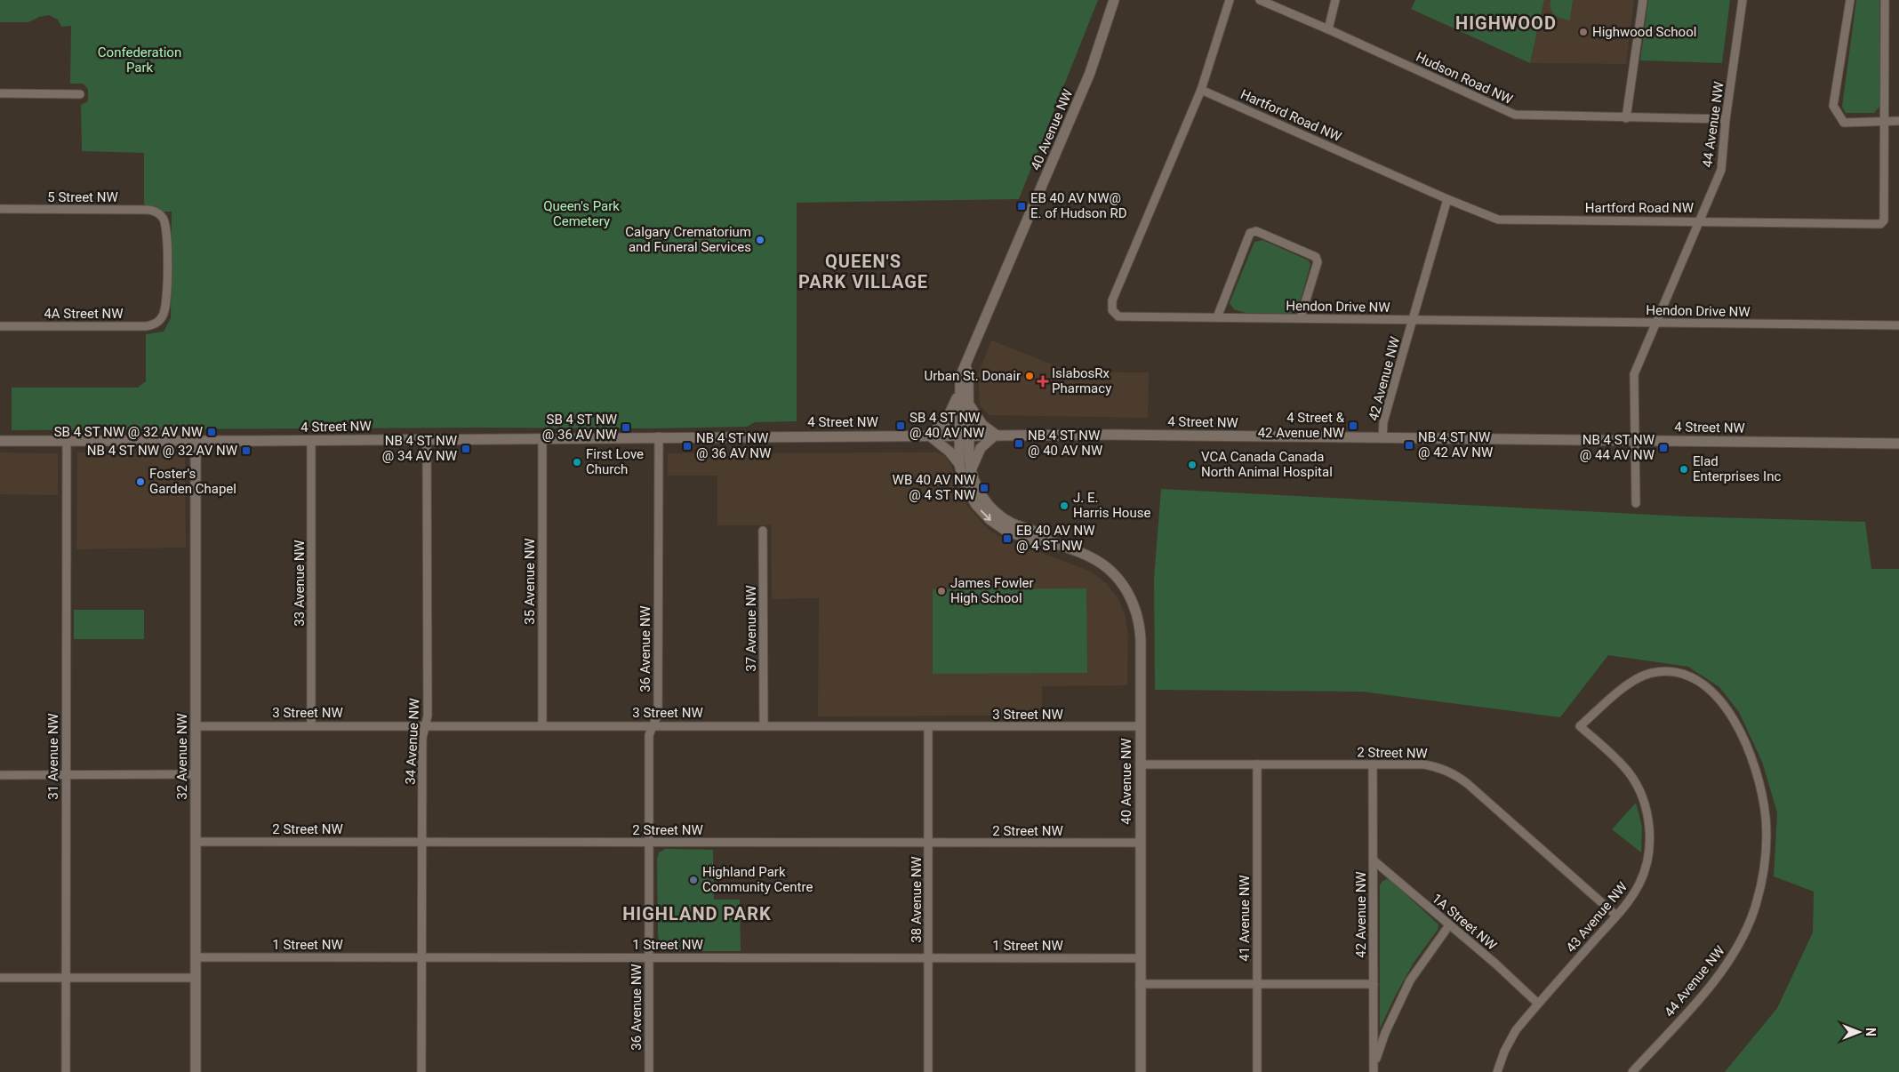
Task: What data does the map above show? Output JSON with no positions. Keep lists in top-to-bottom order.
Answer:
{
  "streets": {
    "main road": ["40 Avenue NW", "4 Street NW", "32 Avenue NW"],
    "street": [
      "Hudson Road NW",
      "Hartford Road NW",
      "44 Avenue NW",
      "5 Street NW",
      "Hendon Drive NW",
      "4A Street NW",
      "42 Avenue NW",
      "35 Avenue NW",
      "33 Avenue NW",
      "37 Avenue NW",
      "36 Avenue NW",
      "3 Street NW",
      "34 Avenue NW",
      "2 Street NW",
      "31 Avenue NW",
      "38 Avenue NW",
      "43 Avenue NW",
      "41 Avenue NW",
      "1A Street NW",
      "1 Street NW"
    ]
  },
  "crossings": [
    ["Hudson Road NW", "44 Avenue NW"],
    ["Hartford Road NW", "44 Avenue NW"],
    ["Hartford Road NW", "Hendon Drive NW"],
    ["Hartford Road NW", "42 Avenue NW"],
    ["44 Avenue NW", "Hendon Drive NW"],
    ["44 Avenue NW", "4 Street NW"],
    ["44 Avenue NW", "43 Avenue NW"],
    ["40 Avenue NW", "4 Street NW"],
    ["40 Avenue NW", "3 Street NW"],
    ["40 Avenue NW", "2 Street NW"],
    ["40 Avenue NW", "1 Street NW"],
    ["5 Street NW", "4A Street NW"],
    ["Hendon Drive NW", "42 Avenue NW"],
    ["42 Avenue NW", "4 Street NW"],
    ["42 Avenue NW", "2 Street NW"],
    ["42 Avenue NW", "1A Street NW"],
    ["4 Street NW", "35 Avenue NW"],
    ["4 Street NW", "33 Avenue NW"],
    ["4 Street NW", "36 Avenue NW"],
    ["4 Street NW", "34 Avenue NW"],
    ["4 Street NW", "31 Avenue NW"],
    ["4 Street NW", "32 Avenue NW"],
    ["35 Avenue NW", "3 Street NW"],
    ["33 Avenue NW", "3 Street NW"],
    ["37 Avenue NW", "3 Street NW"],
    ["36 Avenue NW", "3 Street NW"],
    ["36 Avenue NW", "2 Street NW"],
    ["36 Avenue NW", "1 Street NW"],
    ["3 Street NW", "34 Avenue NW"],
    ["3 Street NW", "32 Avenue NW"],
    ["3 Street NW", "38 Avenue NW"],
    ["34 Avenue NW", "2 Street NW"],
    ["34 Avenue NW", "1 Street NW"],
    ["2 Street NW", "32 Avenue NW"],
    ["2 Street NW", "38 Avenue NW"],
    ["2 Street NW", "43 Avenue NW"],
    ["2 Street NW", "41 Avenue NW"],
    ["32 Avenue NW", "1 Street NW"],
    ["38 Avenue NW", "1 Street NW"],
    ["43 Avenue NW", "1A Street NW"]
  ],
  "districts": ["HIGHWOOD", "QUEEN'S PARK VILLAGE", "HIGHLAND PARK"],
  "parks": ["Confederation Park", "Queen's Park Cemetery"],
  "places": {
    "other": [
      "Highwood School",
      "Calgary Crematorium and Funeral Services",
      "Urban St. Donair",
      "First Love Church",
      "VCA Canada Canada North Animal Hospital",
      "Elad Enterprises Inc",
      "Foster's Garden Chapel",
      "J. E. Harris House",
      "James Fowler High School",
      "Highland Park Community Centre"
    ],
    "transit": [
      "EB 40 AV NW@ E. of Hudson RD",
      "SB 4 ST NW @ 40 AV NW",
      "4 Street & 42 Avenue NW",
      "SB 4 ST NW @ 36 AV NW",
      "SB 4 ST NW @ 32 AV NW",
      "NB 4 ST NW @ 40 AV NW",
      "NB 4 ST NW @ 42 AV NW",
      "NB 4 ST NW @ 36 AV NW",
      "NB 4 ST NW @ 44 AV NW",
      "NB 4 ST NW @ 34 AV NW",
      "NB 4 ST NW @ 32 AV NW",
      "WB 40 AV NW @ 4 ST NW",
      "EB 40 AV NW @ 4 ST NW"
    ],
    "health": ["IslabosRx Pharmacy"]
  },
  "north": "right"
}
